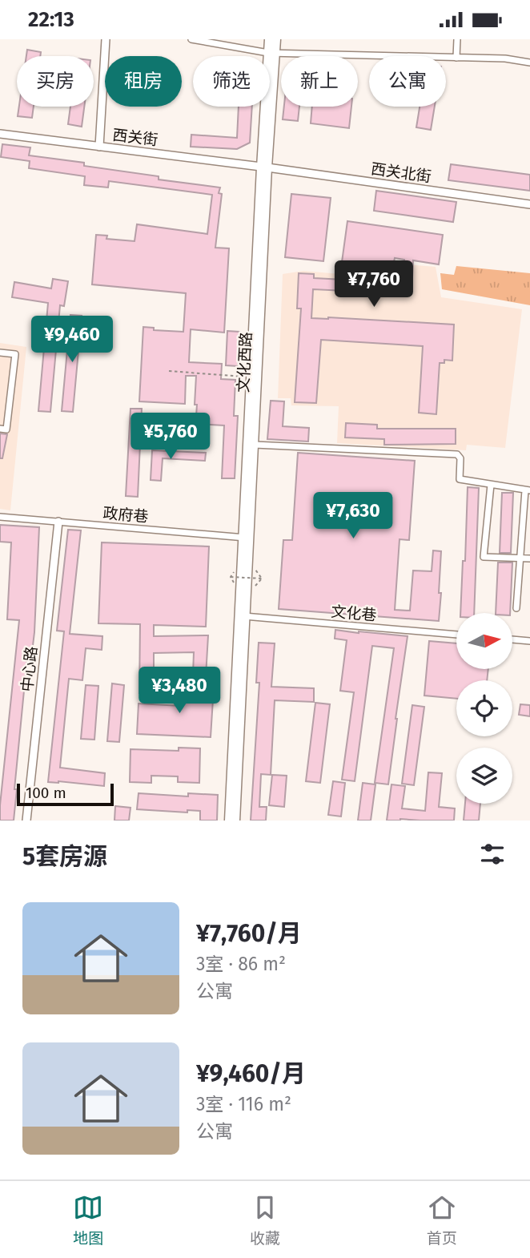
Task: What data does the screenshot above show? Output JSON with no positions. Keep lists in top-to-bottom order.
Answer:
{
  "streets": {
    "main road": ["文化西路"],
    "street": [
      "西关街",
      "西关北街",
      "政府巷",
      "文化巷",
      "中心路"
    ]
  },
  "crossings": [
    ["西关街", "西关北街"],
    ["西关街", "文化西路"],
    ["西关北街", "文化西路"],
    ["文化西路", "政府巷"],
    ["文化西路", "文化巷"],
    ["政府巷", "中心路"]
  ],
  "scale_bar": "100 m",
  "north": "right",
  "page": {
    "status": "22:13",
    "chip": [
      "买房",
      "租房",
      "筛选",
      "新上",
      "公寓"
    ],
    "price": [
      "¥7,760",
      "¥9,460",
      "¥5,760",
      "¥7,630",
      "¥3,480"
    ],
    "scale": "100 m",
    "heading": "5套房源",
    "list": [
      {
        "name": "¥7,760/月",
        "note": "3室 · 86 m² · 公寓"
      },
      {
        "name": "¥9,460/月",
        "note": "3室 · 116 m² · 公寓"
      }
    ],
    "tabs": ["地图", "收藏", "首页"]
  }
}
